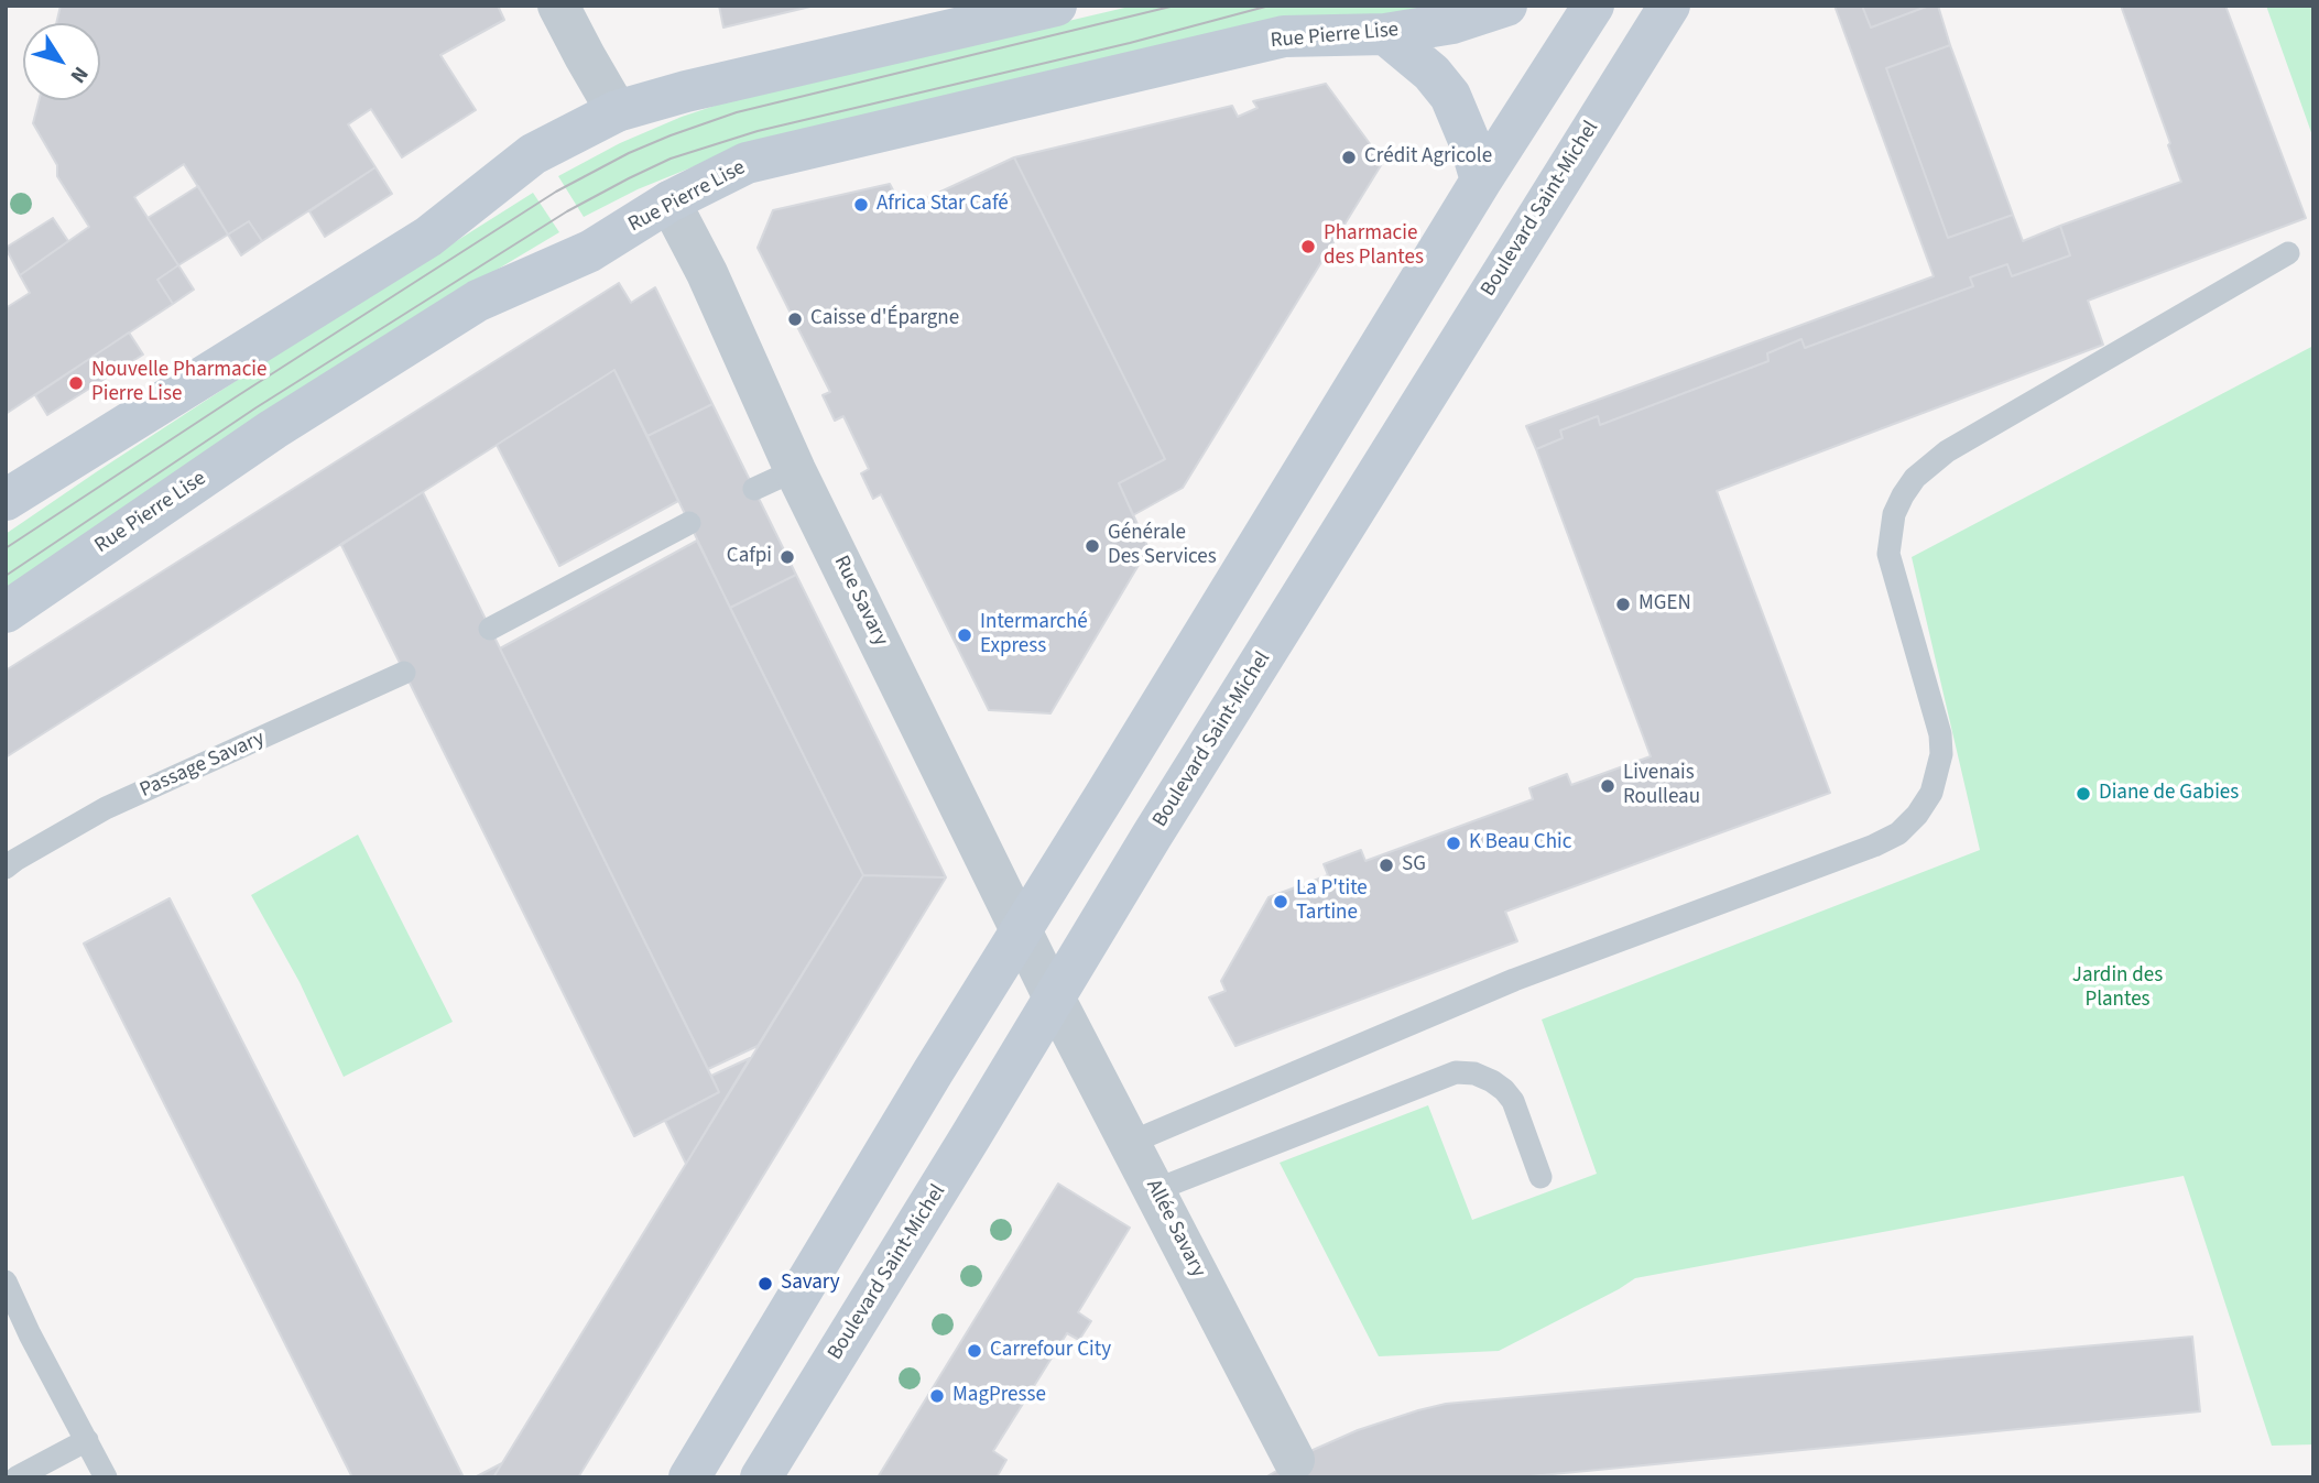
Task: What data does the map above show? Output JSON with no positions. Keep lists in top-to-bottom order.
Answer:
{
  "streets": {
    "main road": ["Rue Pierre Lise", "Boulevard Saint-Michel"],
    "street": ["Rue Savary", "Allée Savary"],
    "lane": ["Passage Savary"]
  },
  "crossings": [
    ["Rue Pierre Lise", "Rue Savary"],
    ["Boulevard Saint-Michel", "Rue Savary"],
    ["Boulevard Saint-Michel", "Allée Savary"],
    ["Rue Savary", "Allée Savary"]
  ],
  "parks": ["Jardin des Plantes"],
  "places": [
    "Crédit Agricole",
    "Africa Star Café",
    "Pharmacie des Plantes",
    "Caisse d'Épargne",
    "Nouvelle Pharmacie Pierre Lise",
    "Générale Des Services",
    "Cafpi",
    "MGEN",
    "Intermarché Express",
    "Livenais Roulleau",
    "Diane de Gabies",
    "K Beau Chic",
    "SG",
    "La P'tite Tartine",
    "Savary",
    "Carrefour City",
    "MagPresse"
  ],
  "north": "bottom right"
}
